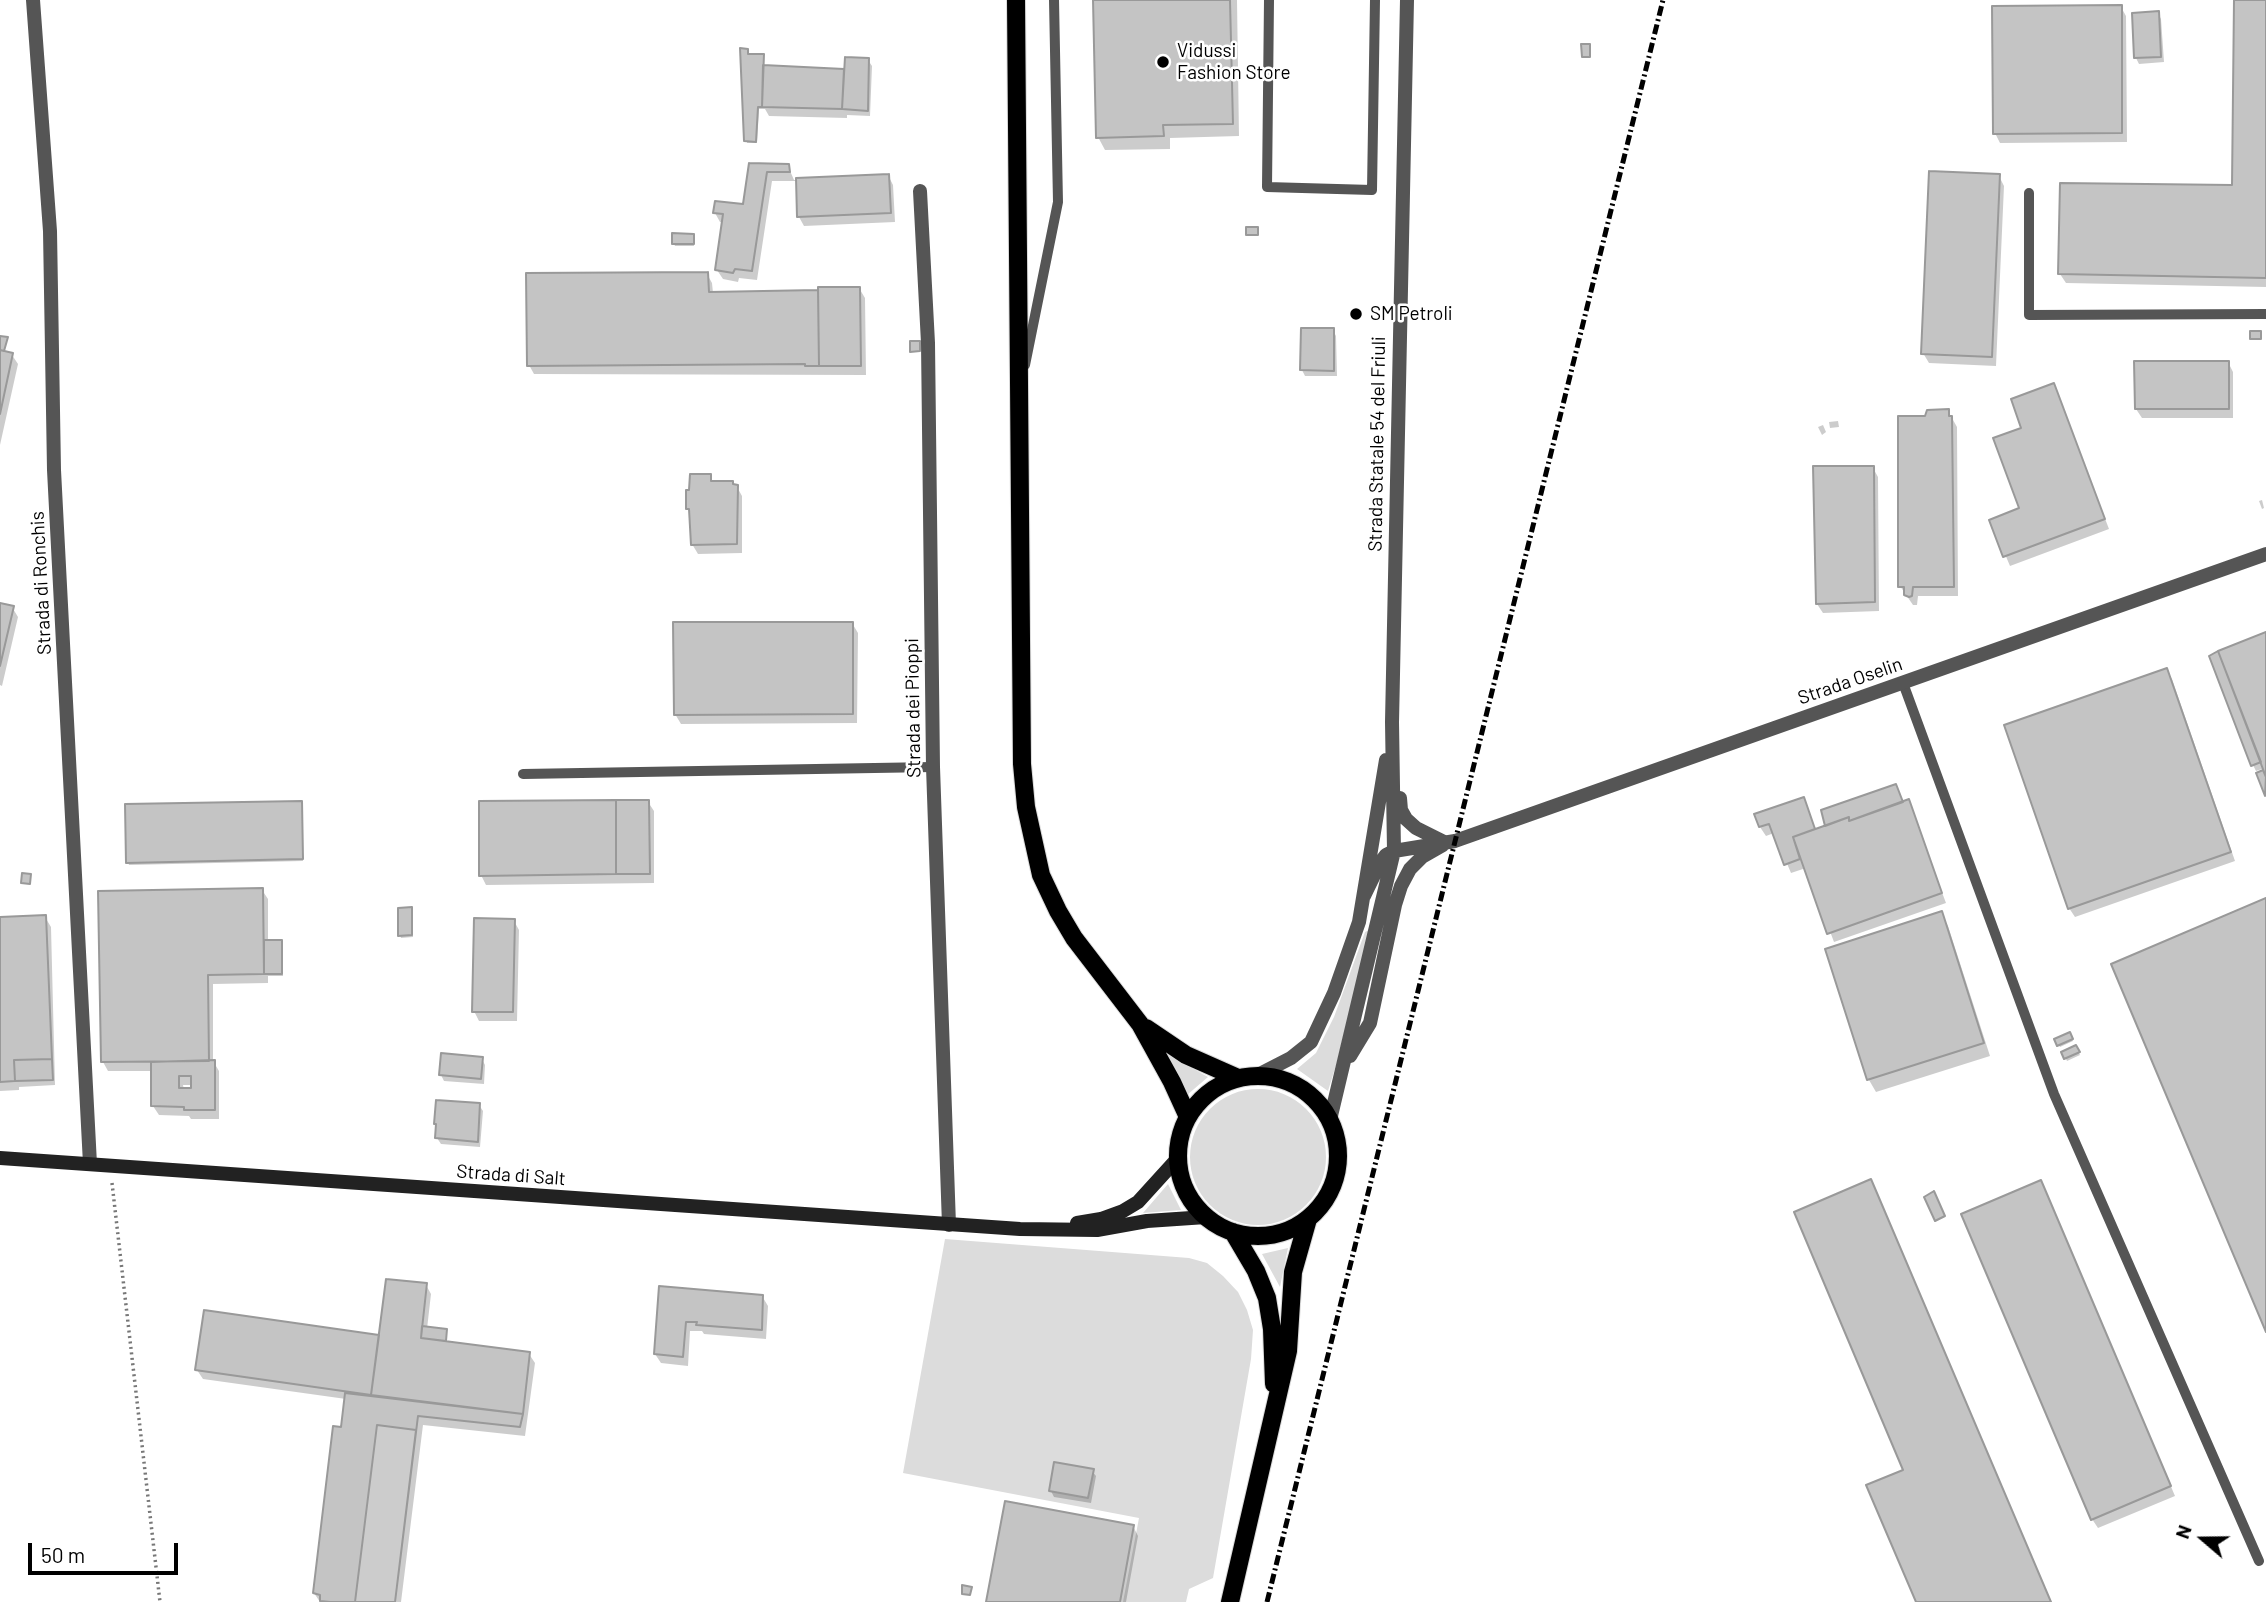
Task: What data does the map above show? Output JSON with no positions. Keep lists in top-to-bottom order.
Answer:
{
  "streets": {
    "main road": ["Strada Statale 54 del Friuli", "Strada di Salt"],
    "street": ["Strada di Ronchis", "Strada Oselin", "Strada dei Pioppi"]
  },
  "crossings": [
    ["Strada Statale 54 del Friuli", "Strada Oselin"],
    ["Strada di Ronchis", "Strada di Salt"],
    ["Strada dei Pioppi", "Strada di Salt"]
  ],
  "places": ["Vidussi Fashion Store", "SM Petroli"],
  "scale_bar": "50 m",
  "north": "left"
}
